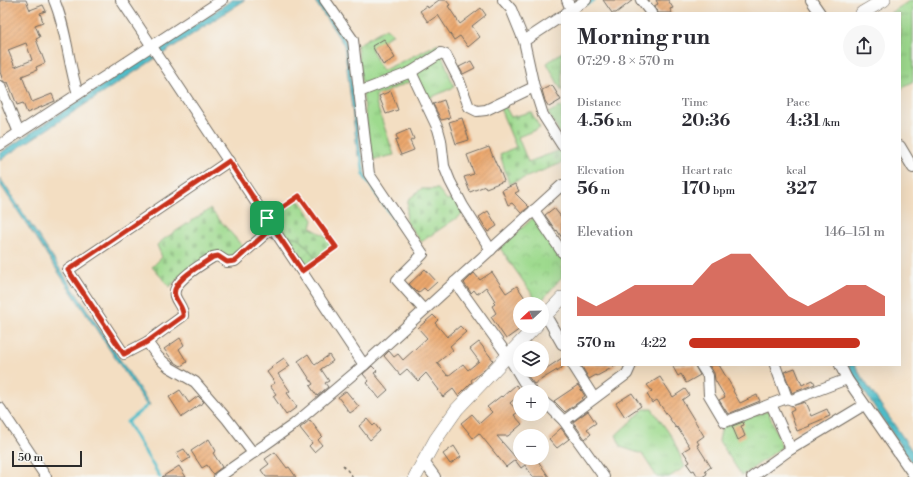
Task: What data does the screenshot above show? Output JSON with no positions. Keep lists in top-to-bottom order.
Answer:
{
  "scale_bar": "50 m",
  "north": "left",
  "page": {
    "heading": ["Morning run", "07:29 · 8 × 570 m"],
    "stats": [
      ["Distance", "4.56 km"],
      ["Time", "20:36"],
      ["Pace", "4:31 /km"],
      ["Elevation", "56 m"],
      ["Heart rate", "170 bpm"],
      ["kcal", "327"]
    ],
    "chart": ["Elevation", "146–151 m"],
    "map_buttons": ["+", "−"],
    "list": [
      {
        "name": "570 m",
        "note": "4:22"
      }
    ],
    "scale": "50 m"
  }
}
